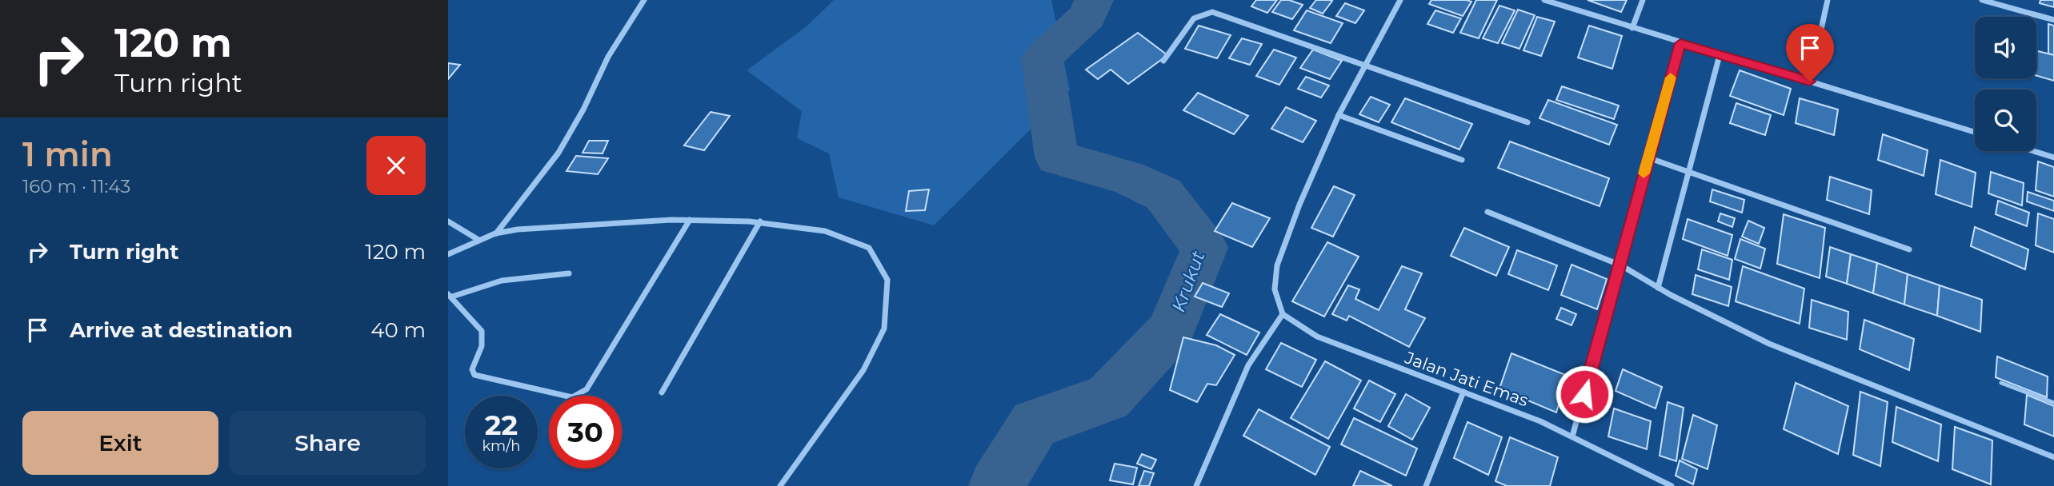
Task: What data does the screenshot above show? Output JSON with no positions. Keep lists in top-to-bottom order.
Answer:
{
  "streets": {
    "street": ["Jalan Jati Emas"]
  },
  "water": ["Krukut"],
  "page": {
    "turn": ["120 m", "Turn right"],
    "heading": ["1 min", "160 m · 11:43"],
    "list": [
      {
        "name": "Turn right",
        "value": "120 m"
      },
      {
        "name": "Arrive at destination",
        "value": "40 m"
      }
    ],
    "speed": "22 km/h",
    "limit": "30",
    "buttons": ["Exit", "Share"]
  }
}
